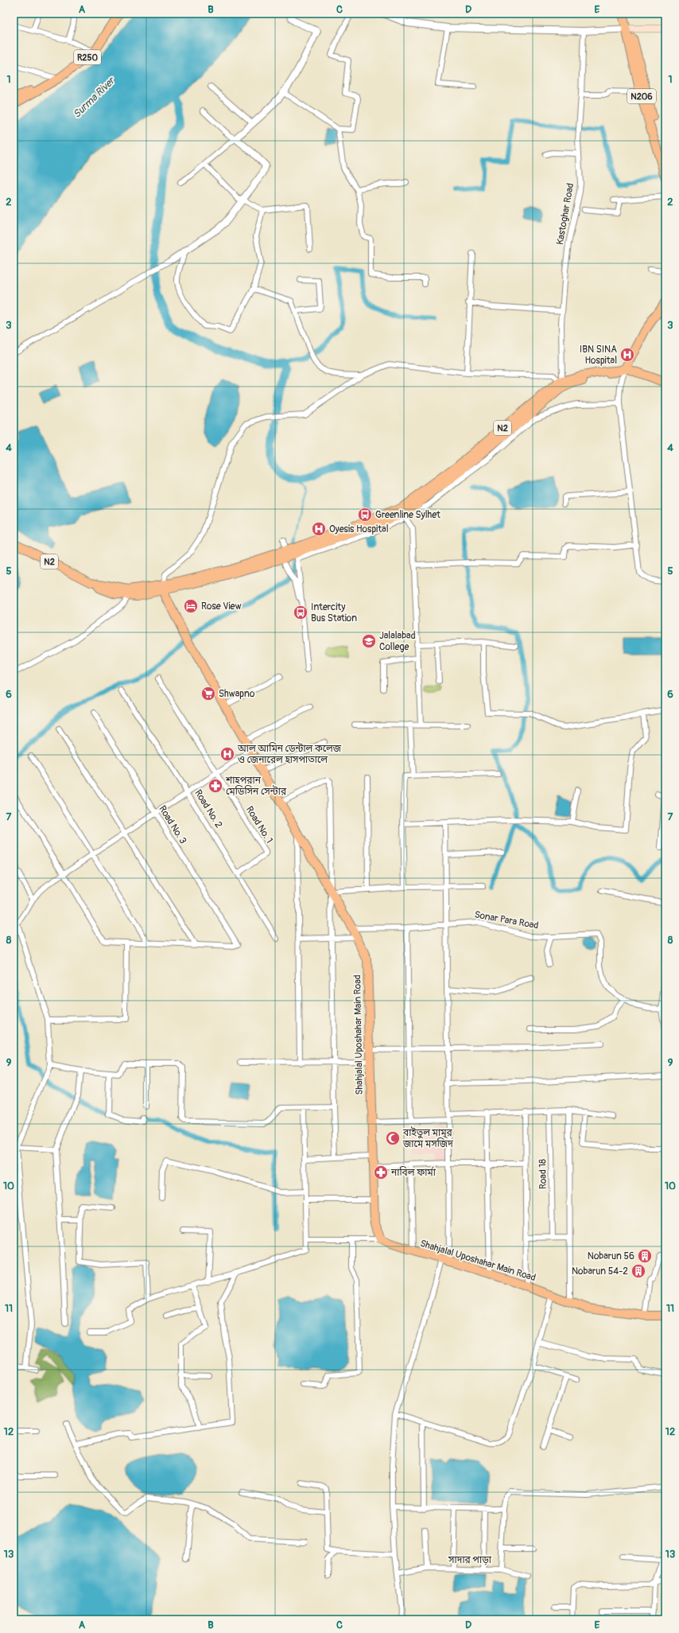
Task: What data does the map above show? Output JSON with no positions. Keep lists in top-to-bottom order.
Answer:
{
  "streets": {
    "main road": [
      "R250",
      "N206",
      "N2",
      "Shahjalal Uposhahar Main Road"
    ],
    "street": [
      "Kastoghar Road",
      "Road No. 2",
      "Road No. 3",
      "Road No. 1",
      "Sonar Para Road",
      "Road 18",
      "সাদার পাড়া"
    ]
  },
  "crossings": [
    ["Kastoghar Road", "N2"],
    ["N2", "Shahjalal Uposhahar Main Road"],
    ["Road No. 2", "Road No. 1"],
    ["Sonar Para Road", "Shahjalal Uposhahar Main Road"]
  ],
  "water": ["Surma River"],
  "places": {
    "hospital": ["IBN SINA Hospital", "Oyesis Hospital", "আল আমিন ডেন্টাল কলেজ ও জেনারেল হাসপাতালে"],
    "bus stop": ["Greenline Sylhet", "Intercity Bus Station"],
    "hotel": ["Rose View"],
    "school or university": ["Jalalabad College"],
    "supermarket": ["Shwapno"],
    "pharmacy": ["শাহপরান মেডিসিন সেন্টার", "নাবিল ফার্মা"],
    "mosque": ["বাইতুল মামুর জামে মসজিদ"],
    "building": ["Nobarun 56", "Nobarun 54-2"]
  },
  "grid": {
    "columns": [
      "A",
      "B",
      "C",
      "D",
      "E"
    ],
    "rows": [
      "1",
      "2",
      "3",
      "4",
      "5",
      "6",
      "7",
      "8",
      "9",
      "10",
      "11",
      "12",
      "13"
    ]
  }
}
